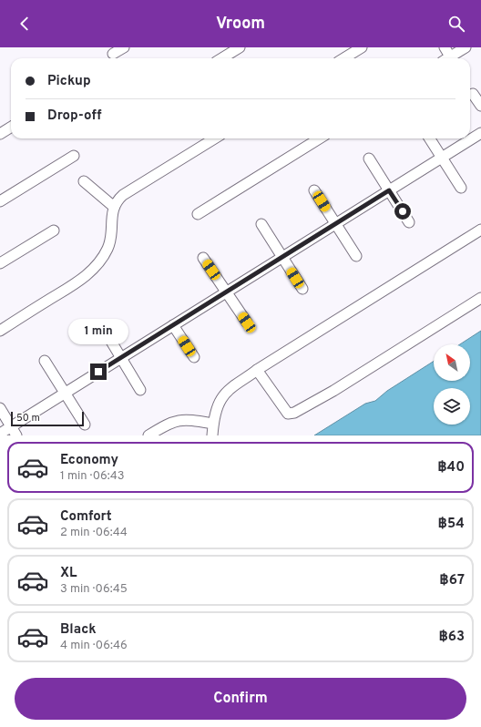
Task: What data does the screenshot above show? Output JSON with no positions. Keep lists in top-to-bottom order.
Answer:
{
  "scale_bar": "50 m",
  "north": "top left",
  "page": {
    "header": "Vroom",
    "banner": ["Pickup", "Drop-off"],
    "bubble": "1 min",
    "scale": "50 m",
    "list": [
      {
        "name": "Economy",
        "note": "1 min · 06:43",
        "value": "฿40"
      },
      {
        "name": "Comfort",
        "note": "2 min · 06:44",
        "value": "฿54"
      },
      {
        "name": "XL",
        "note": "3 min · 06:45",
        "value": "฿67"
      },
      {
        "name": "Black",
        "note": "4 min · 06:46",
        "value": "฿63"
      }
    ],
    "buttons": "Confirm"
  }
}
